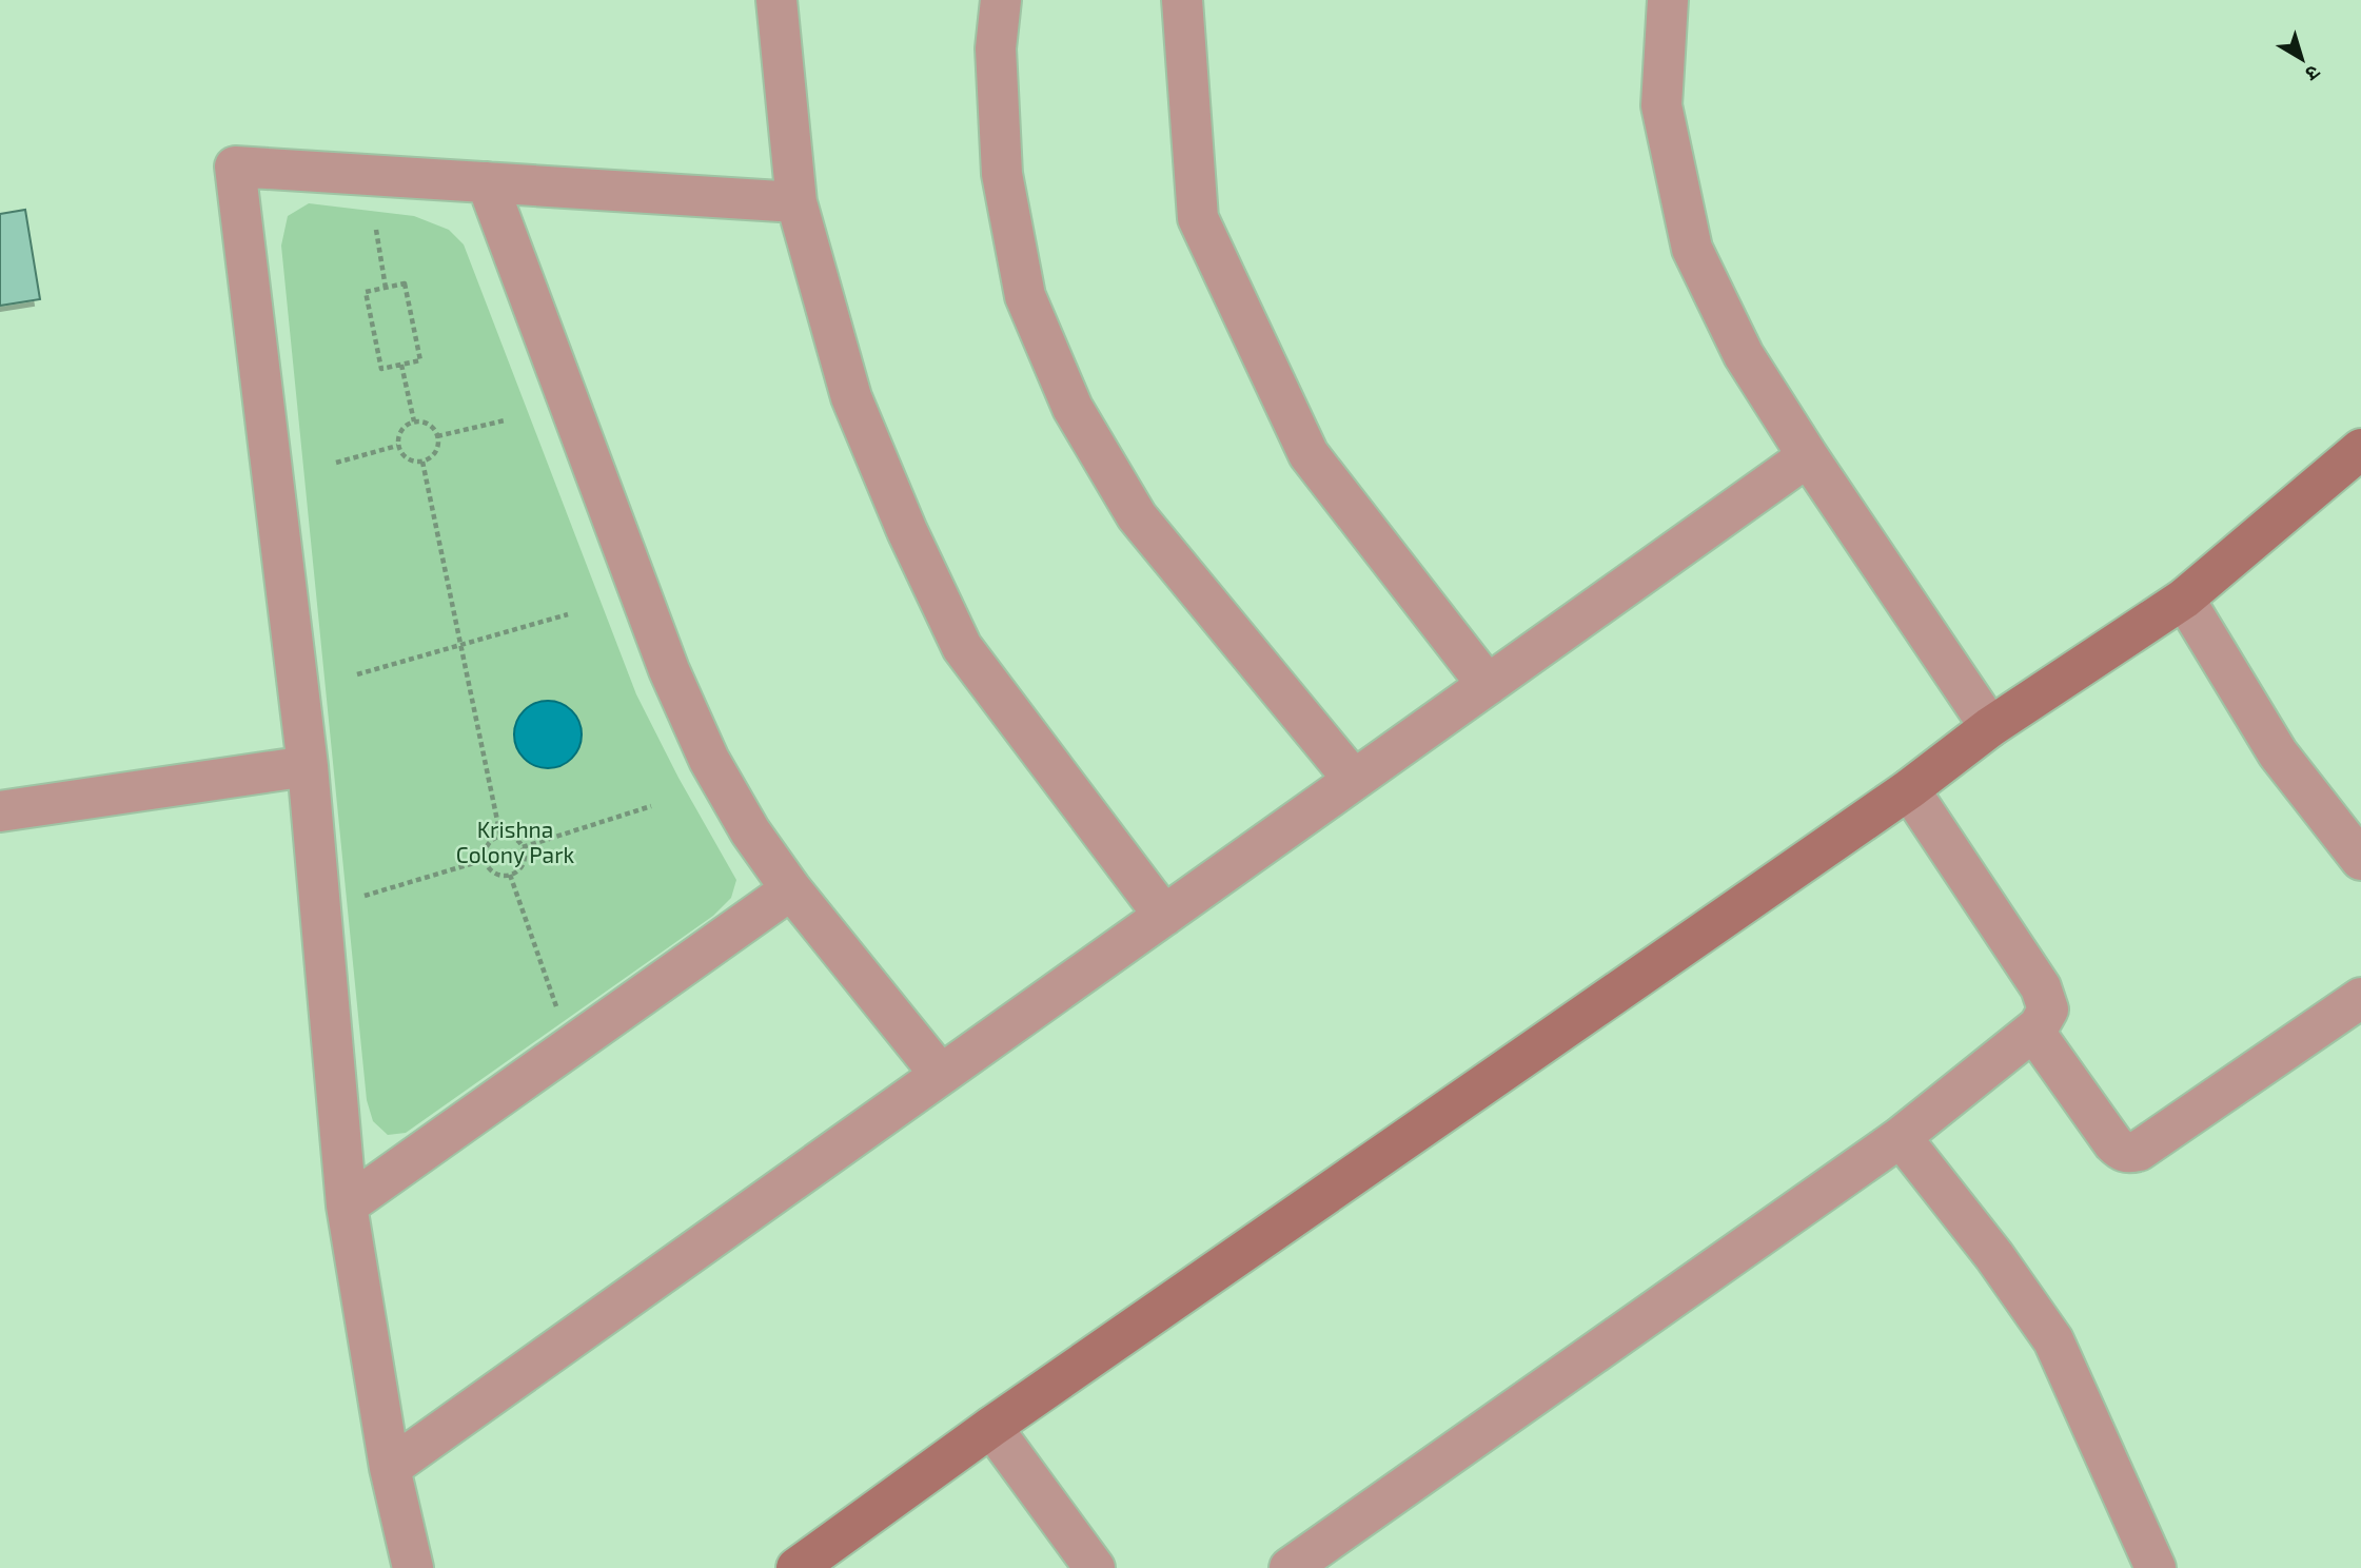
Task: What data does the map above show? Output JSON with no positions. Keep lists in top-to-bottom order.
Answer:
{
  "parks": ["Krishna Colony Park"],
  "north": "bottom right"
}
